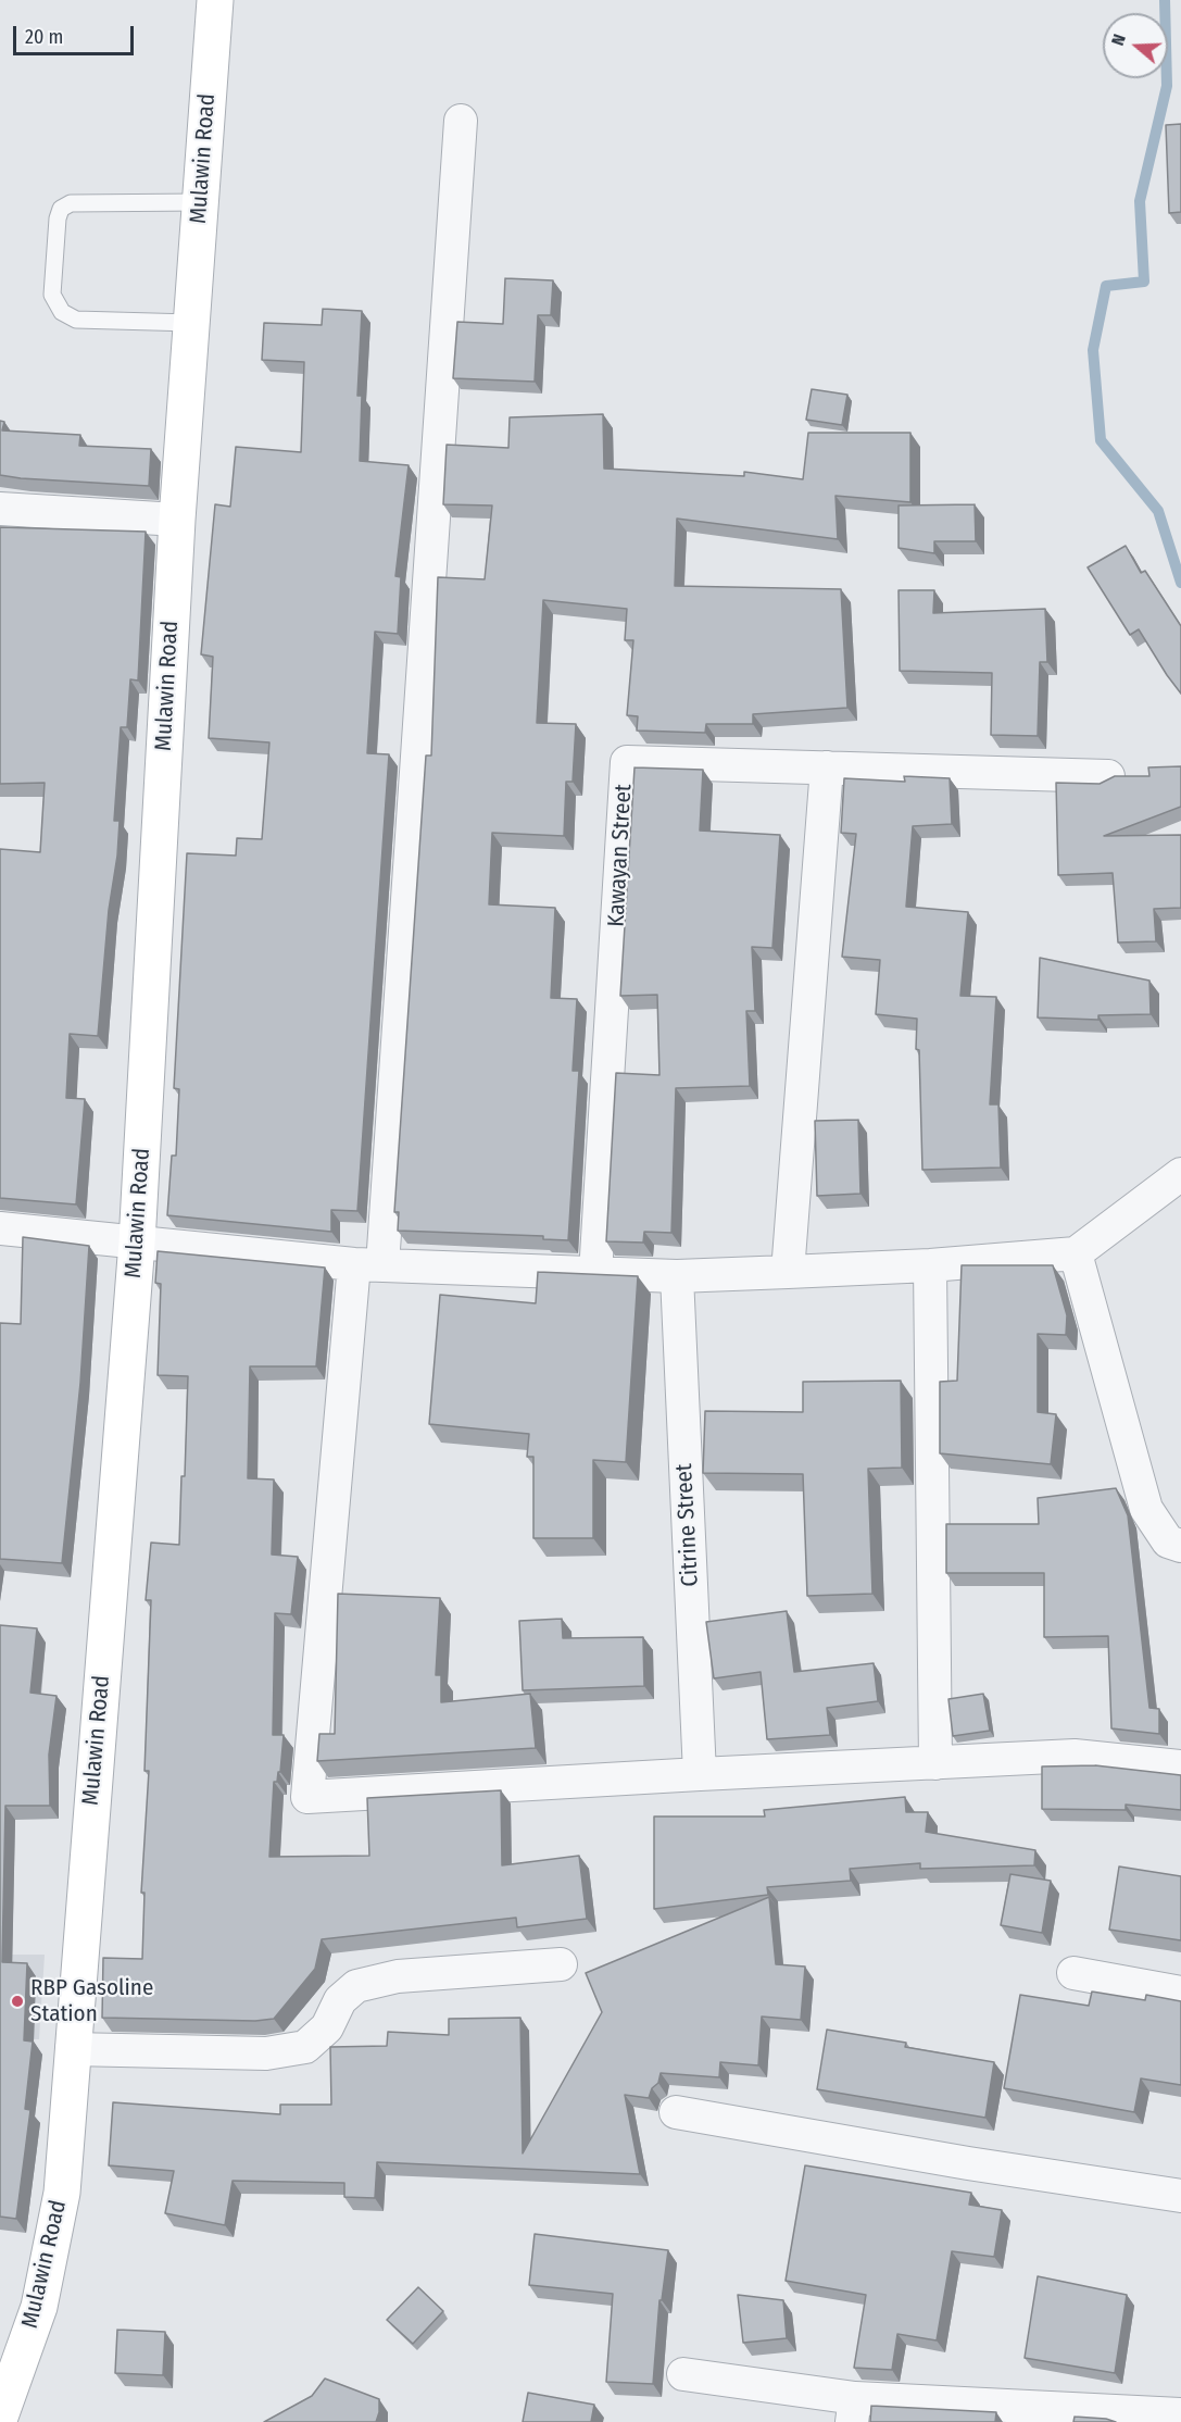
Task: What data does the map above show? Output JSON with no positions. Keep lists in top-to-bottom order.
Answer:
{
  "streets": {
    "main road": ["Mulawin Road"],
    "street": ["Kawayan Street", "Citrine Street"]
  },
  "places": ["RBP Gasoline Station"],
  "scale_bar": "20 m",
  "north": "left"
}
